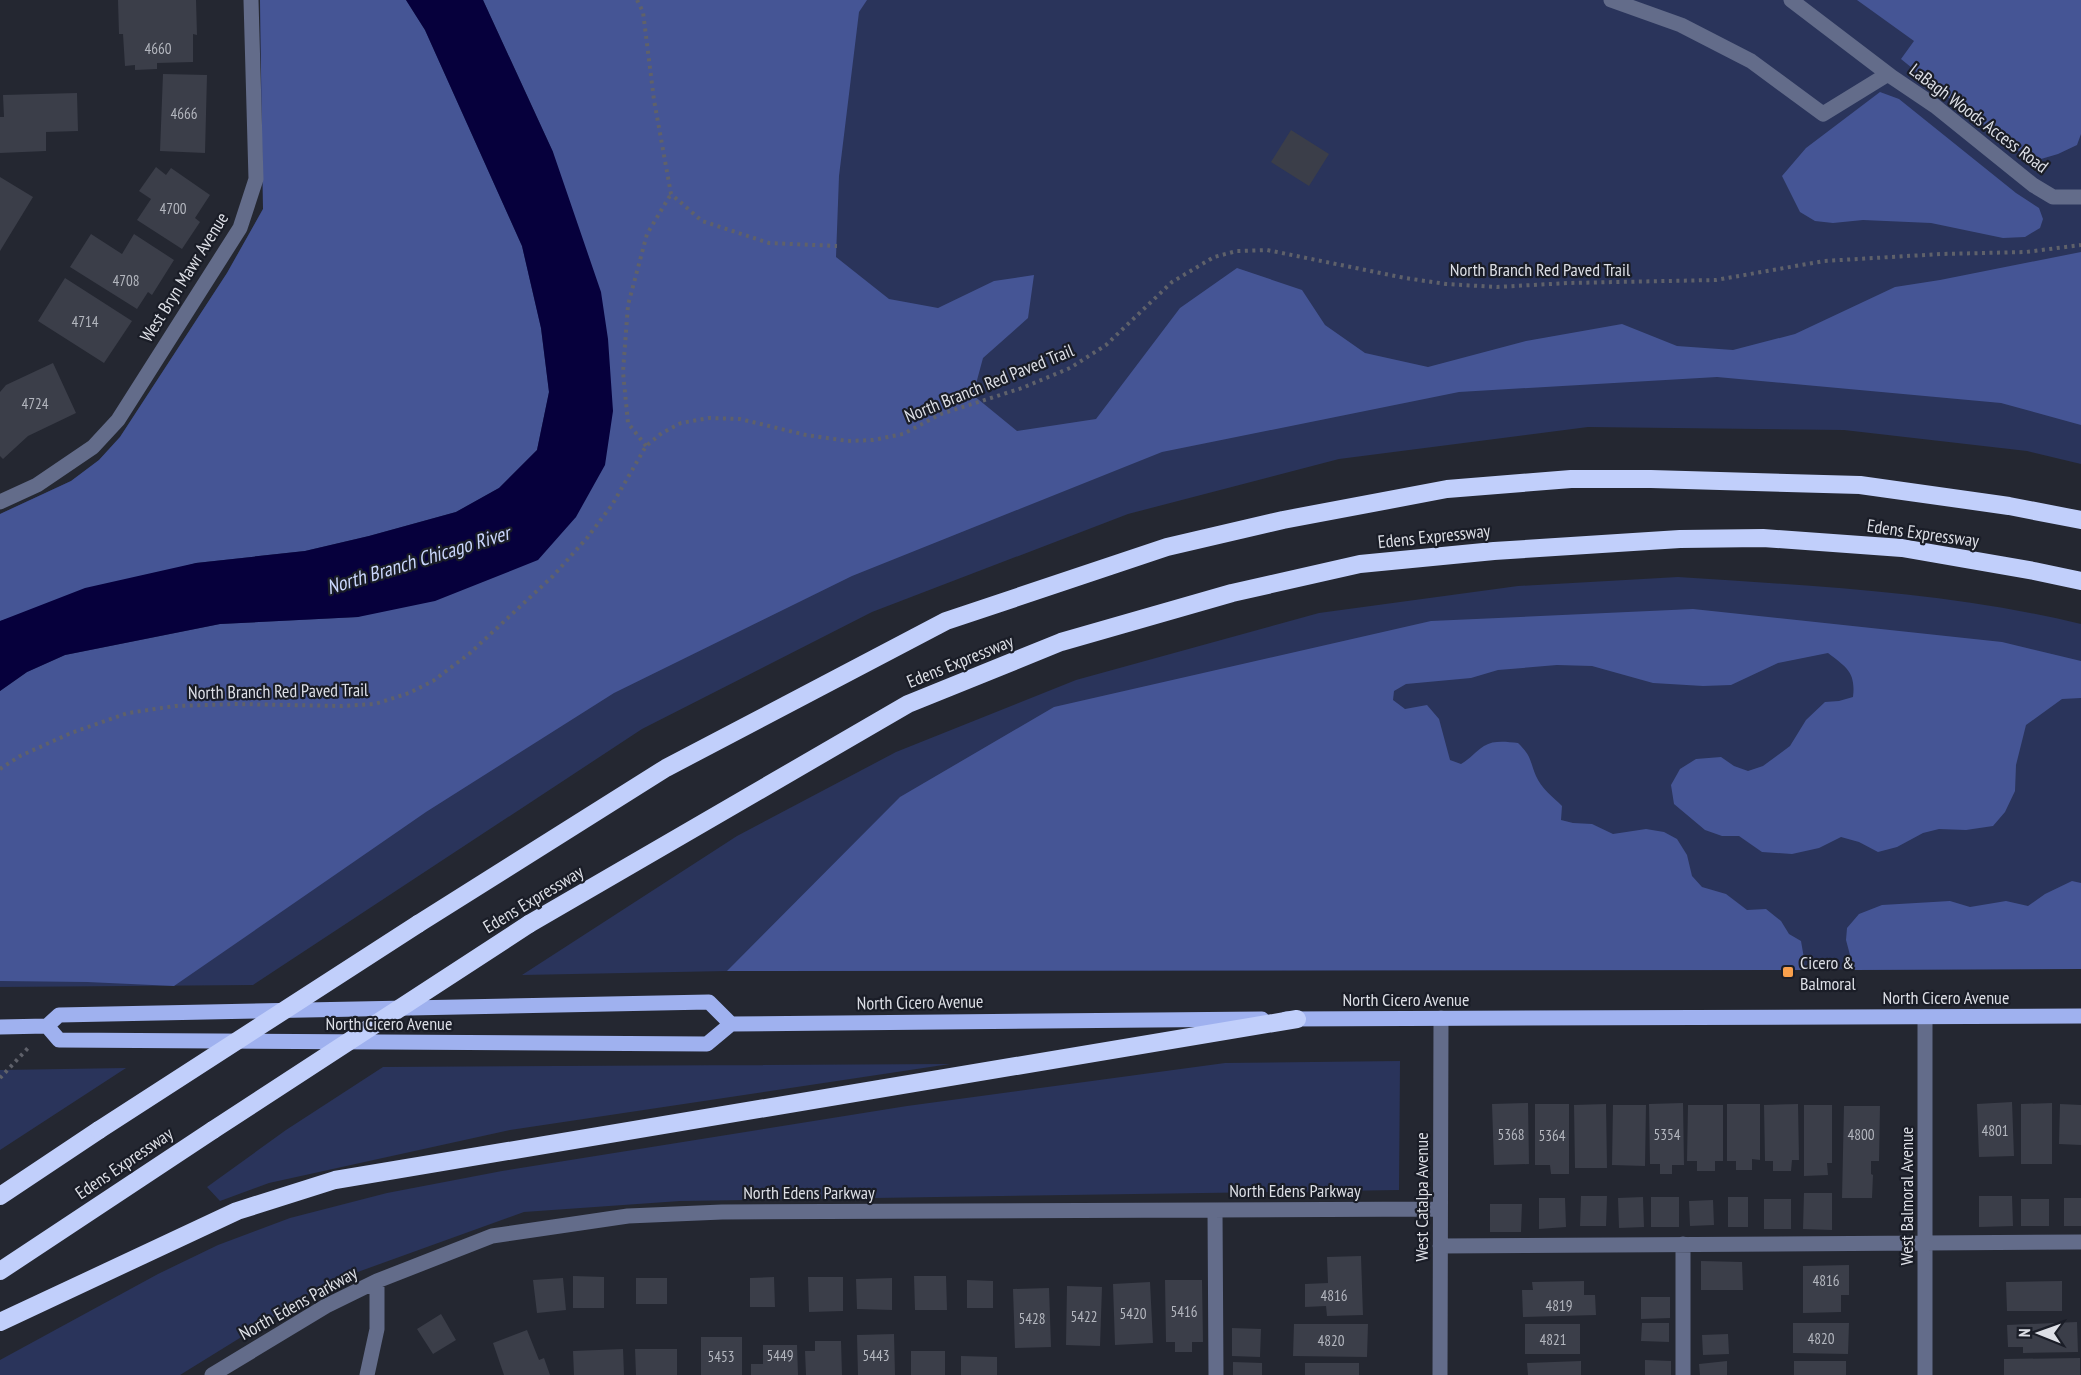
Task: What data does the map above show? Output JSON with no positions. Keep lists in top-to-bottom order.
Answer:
{
  "streets": {
    "highway": ["Edens Expressway"],
    "main road": ["North Cicero Avenue"],
    "street": [
      "LaBagh Woods Access Road",
      "West Bryn Mawr Avenue",
      "North Edens Parkway",
      "West Balmoral Avenue",
      "West Catalpa Avenue"
    ],
    "path": ["North Branch Red Paved Trail"]
  },
  "crossings": [
    ["North Cicero Avenue", "West Balmoral Avenue"],
    ["North Cicero Avenue", "West Catalpa Avenue"],
    ["North Edens Parkway", "West Catalpa Avenue"]
  ],
  "water": ["North Branch Chicago River"],
  "places": {
    "transit": ["Cicero & Balmoral"]
  },
  "house_numbers": [
    "4660",
    "4666",
    "4700",
    "4708",
    "4714",
    "4724",
    "4801",
    "5368",
    "5354",
    "4800",
    "5364",
    "4816",
    "4816",
    "4819",
    "5416",
    "5420",
    "5422",
    "5428",
    "4820",
    "4821",
    "4820",
    "5449",
    "5443",
    "5453"
  ],
  "north": "left"
}
